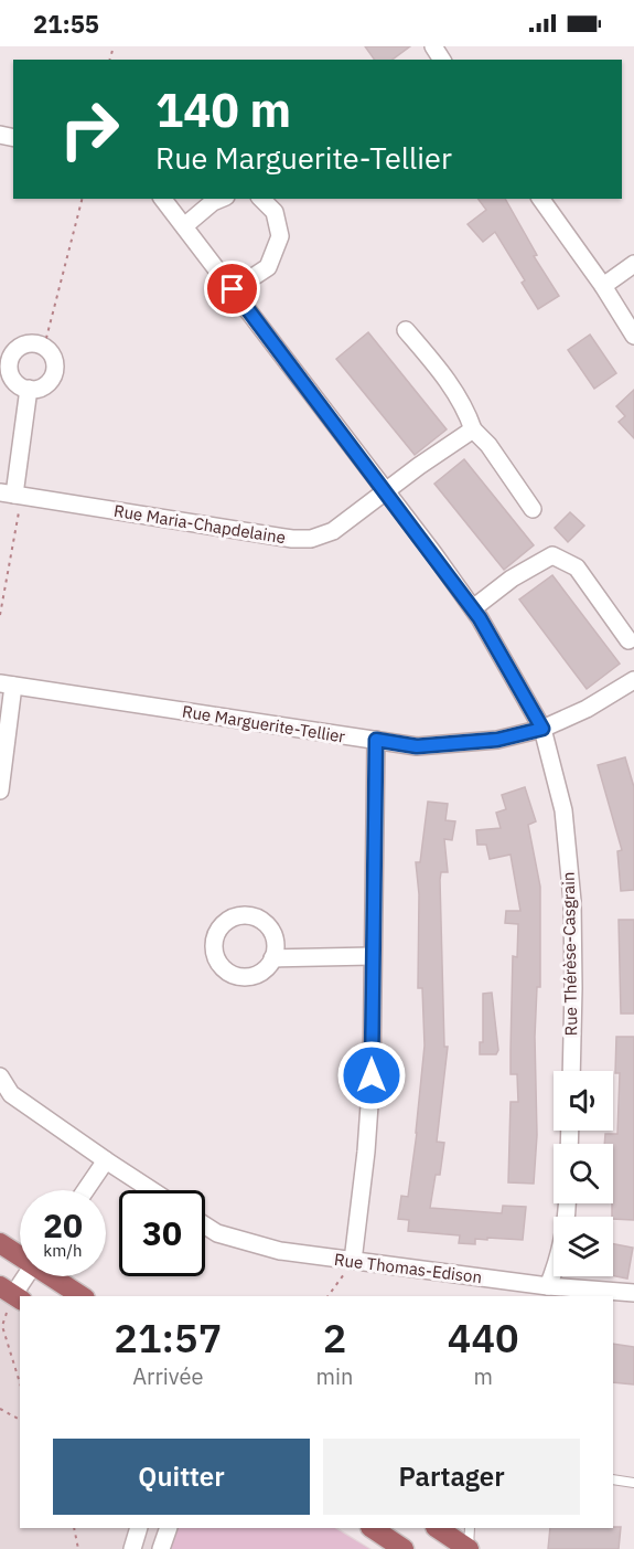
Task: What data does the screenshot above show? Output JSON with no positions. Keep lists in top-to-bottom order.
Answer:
{
  "streets": {
    "street": [
      "Rue Maria-Chapdelaine",
      "Rue Marguerite-Tellier",
      "Rue Thérèse-Casgrain",
      "Rue Thomas-Edison"
    ]
  },
  "crossings": [
    ["Rue Maria-Chapdelaine", "Rue Thérèse-Casgrain"],
    ["Rue Marguerite-Tellier", "Rue Thérèse-Casgrain"]
  ],
  "page": {
    "status": "21:55",
    "turn": ["140 m", "Rue Marguerite-Tellier"],
    "speed": "20 km/h",
    "limit": "30",
    "eta": [
      "21:57",
      "Arrivée",
      "2",
      "min",
      "440",
      "m"
    ],
    "buttons": ["Quitter", "Partager"]
  }
}
